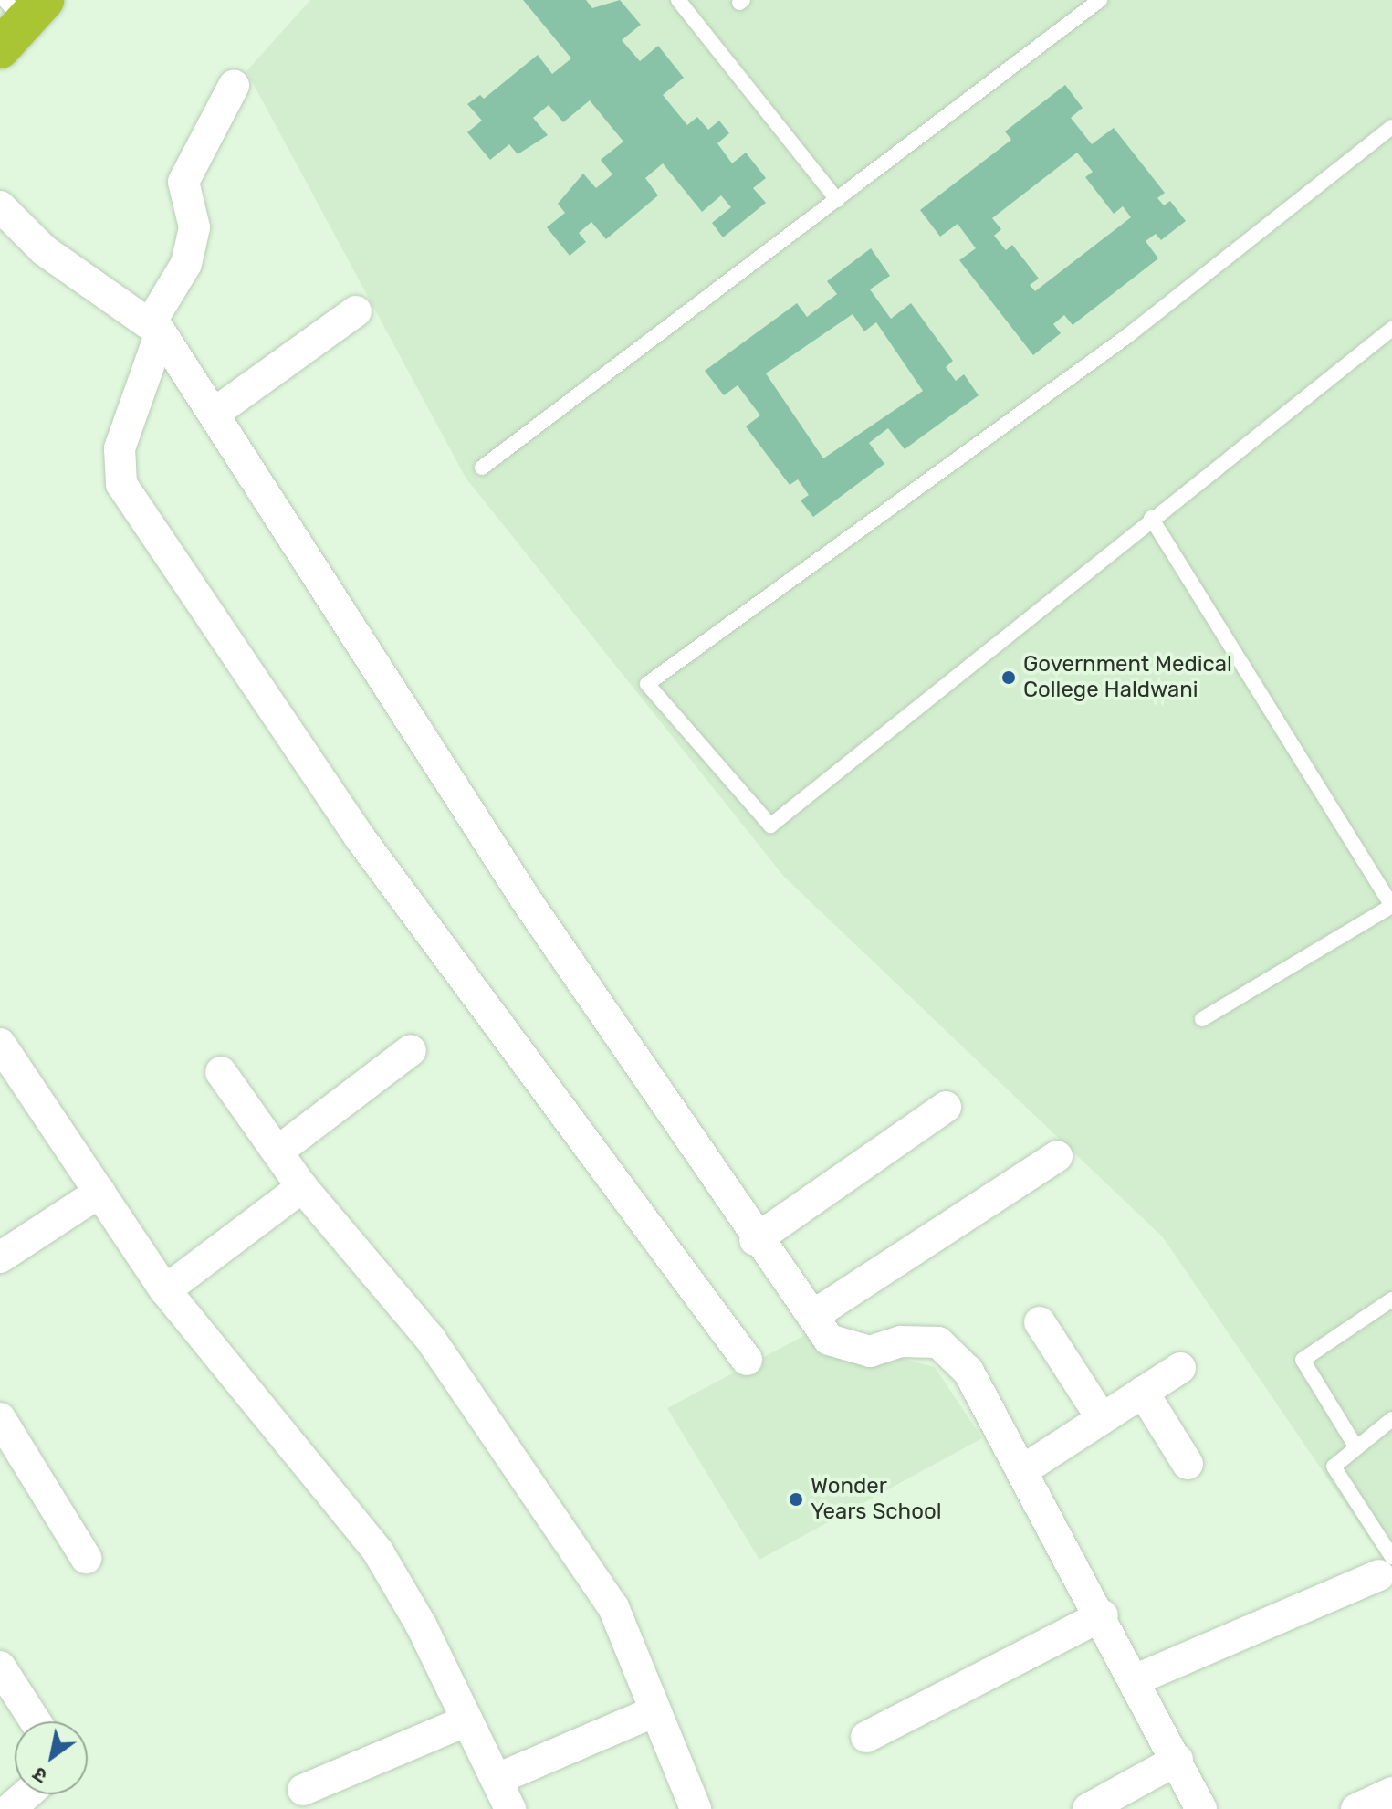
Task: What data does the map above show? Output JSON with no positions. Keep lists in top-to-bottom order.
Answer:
{
  "places": ["Government Medical College Haldwani", "Wonder Years School"],
  "north": "bottom left"
}
